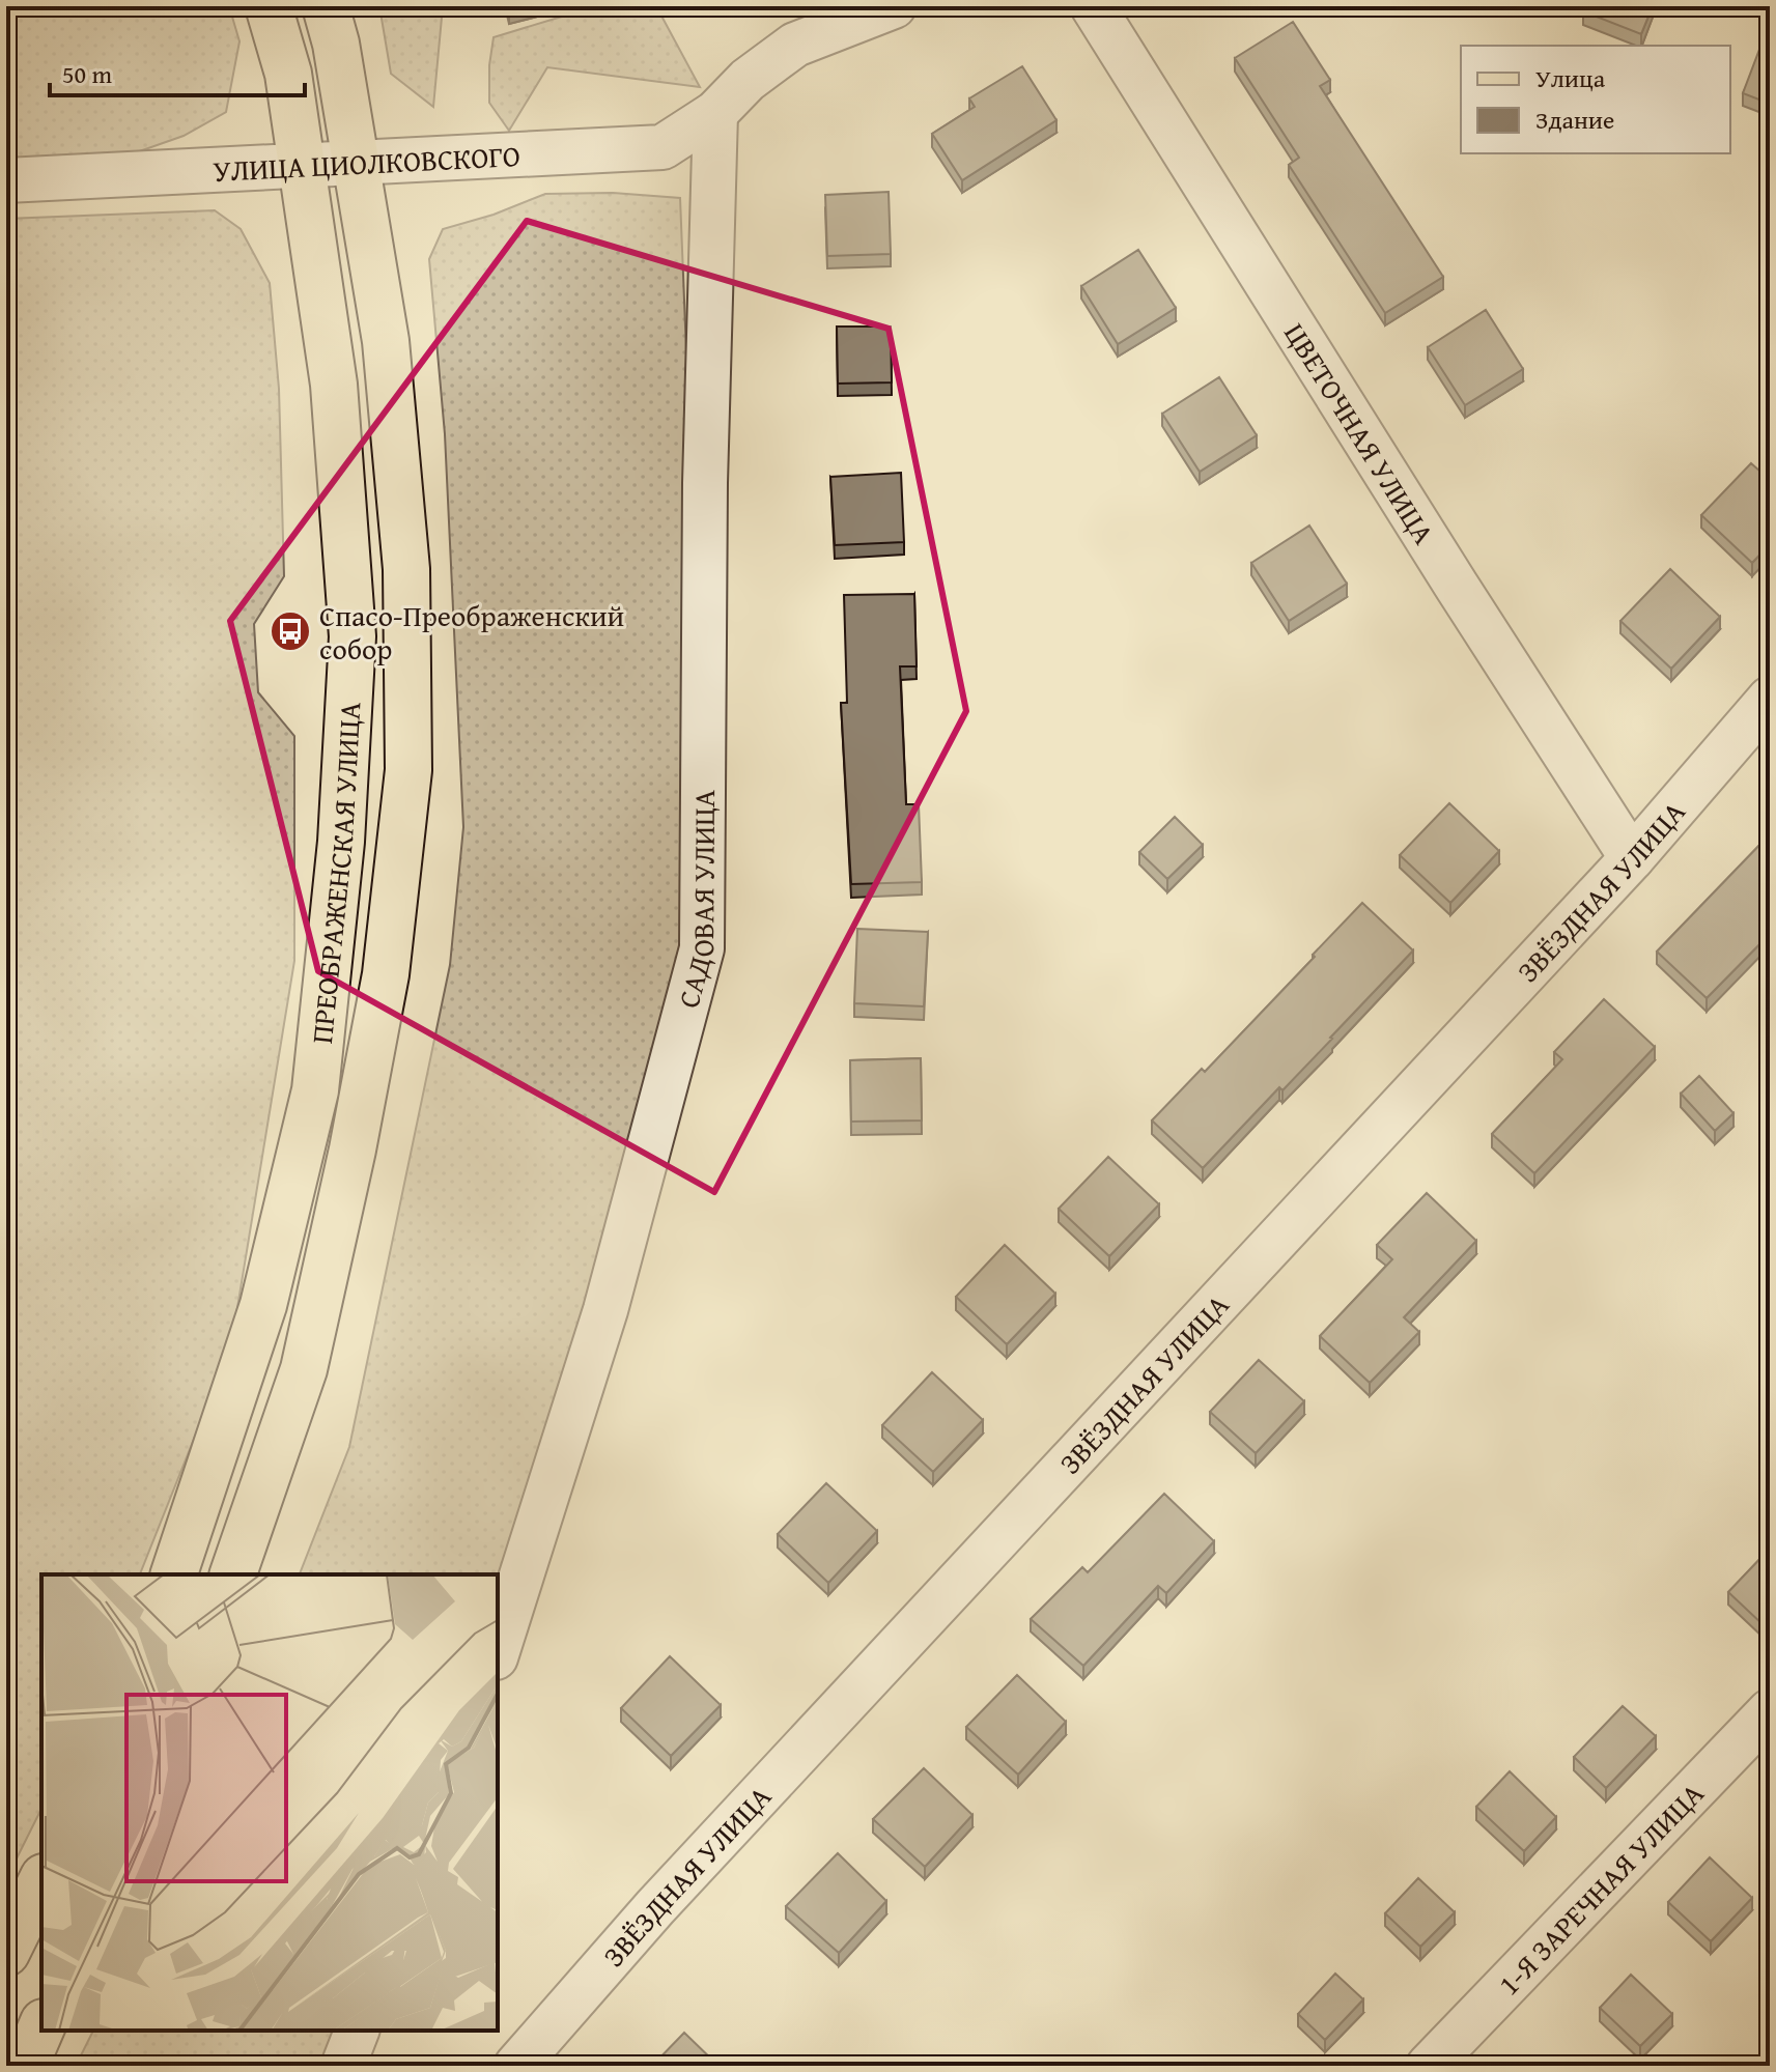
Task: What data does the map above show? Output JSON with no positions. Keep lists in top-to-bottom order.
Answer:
{
  "streets": {
    "main road": ["ПРЕОБРАЖЕНСКАЯ УЛИЦА"],
    "street": [
      "УЛИЦА ЦИОЛКОВСКОГО",
      "ЦВЕТОЧНАЯ УЛИЦА",
      "ЗВЁЗДНАЯ УЛИЦА",
      "САДОВАЯ УЛИЦА",
      "1-Я ЗАРЕЧНАЯ УЛИЦА"
    ]
  },
  "crossings": [
    ["УЛИЦА ЦИОЛКОВСКОГО", "ПРЕОБРАЖЕНСКАЯ УЛИЦА"],
    ["УЛИЦА ЦИОЛКОВСКОГО", "САДОВАЯ УЛИЦА"],
    ["ЦВЕТОЧНАЯ УЛИЦА", "ЗВЁЗДНАЯ УЛИЦА"]
  ],
  "places": {
    "bus stop": ["Спасо-Преображенский собор"]
  },
  "legend": ["Улица", "Здание"],
  "scale_bar": "50 m"
}
